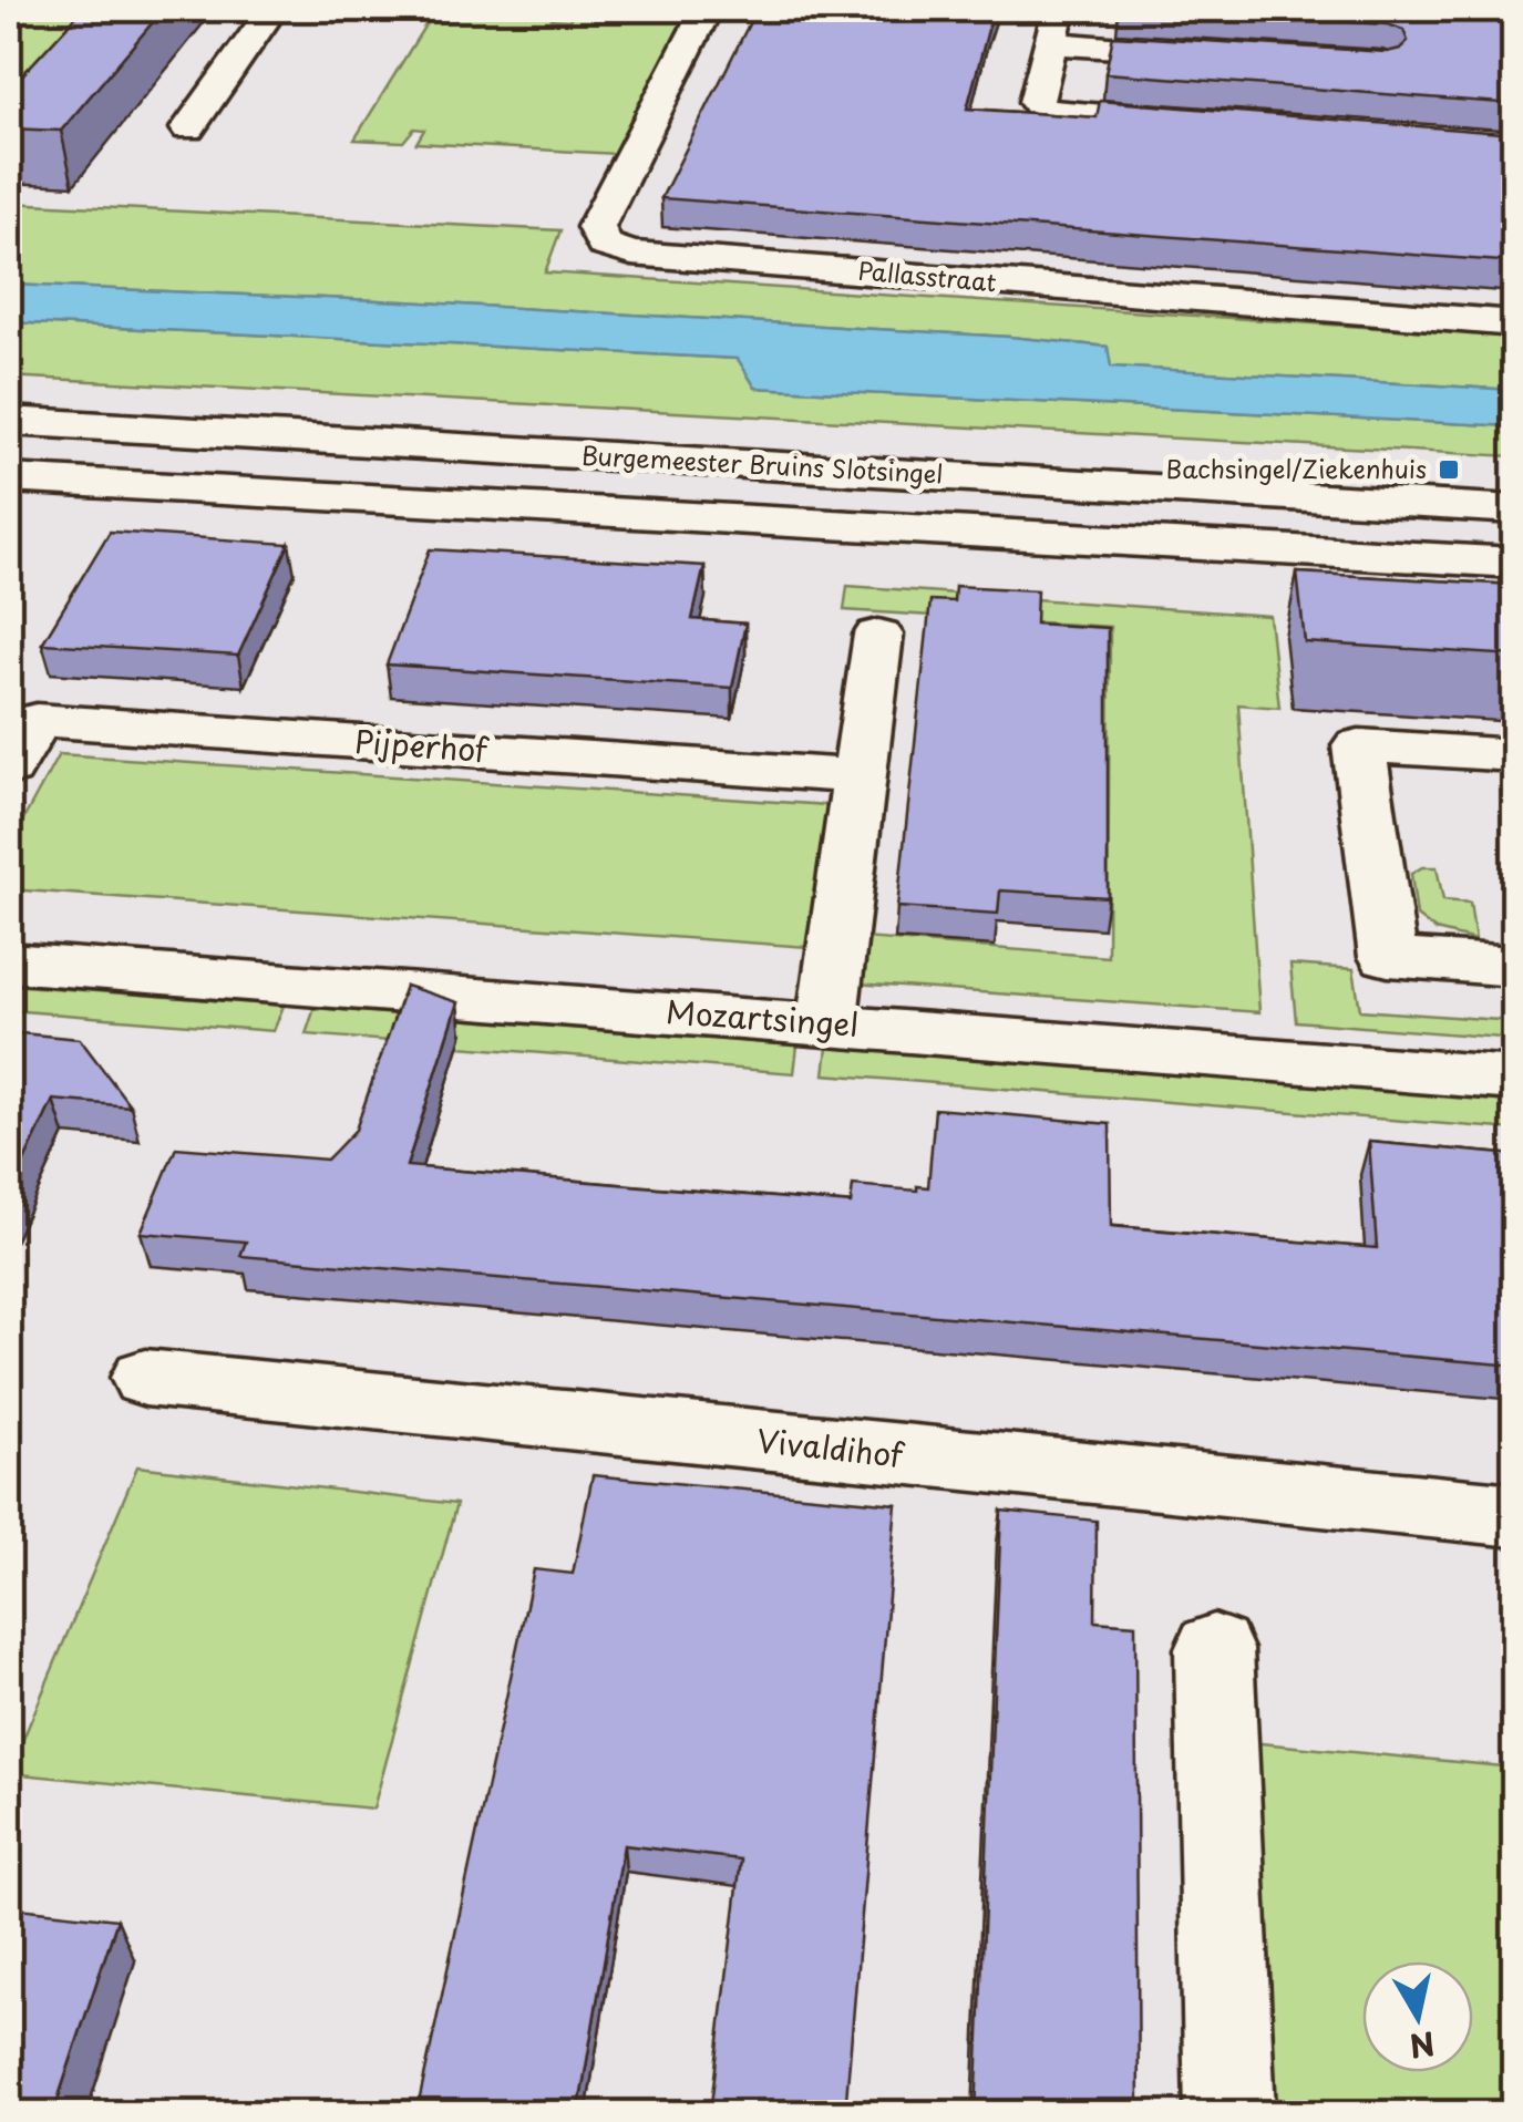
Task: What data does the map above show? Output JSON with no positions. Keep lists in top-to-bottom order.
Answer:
{
  "streets": {
    "street": [
      "Pallasstraat",
      "Burgemeester Bruins Slotsingel",
      "Pijperhof",
      "Mozartsingel",
      "Vivaldihof"
    ]
  },
  "places": {
    "transit": ["Bachsingel/Ziekenhuis"]
  },
  "north": "bottom"
}
